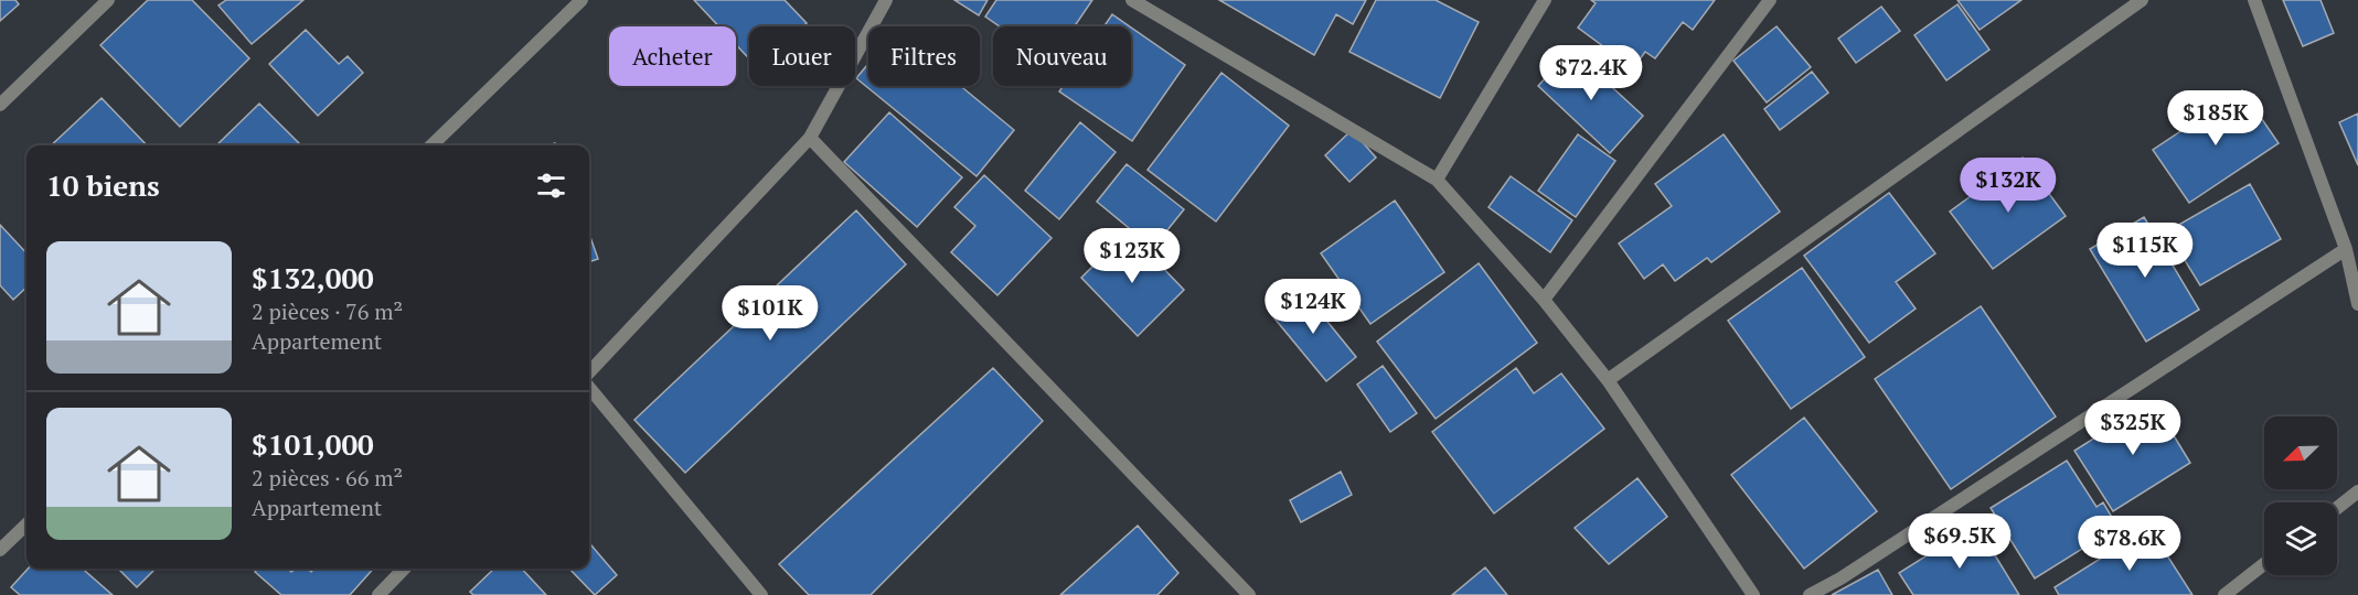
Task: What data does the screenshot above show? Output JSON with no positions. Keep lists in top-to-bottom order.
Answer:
{
  "north": "bottom left",
  "page": {
    "chip": [
      "Acheter",
      "Louer",
      "Filtres",
      "Nouveau"
    ],
    "price": [
      "$72.4K",
      "$185K",
      "$132K",
      "$115K",
      "$123K",
      "$124K",
      "$101K",
      "$325K",
      "$69.5K",
      "$78.6K"
    ],
    "heading": "10 biens",
    "list": [
      {
        "name": "$132,000",
        "note": "2 pièces · 76 m² · Appartement"
      },
      {
        "name": "$101,000",
        "note": "2 pièces · 66 m² · Appartement"
      }
    ]
  }
}
